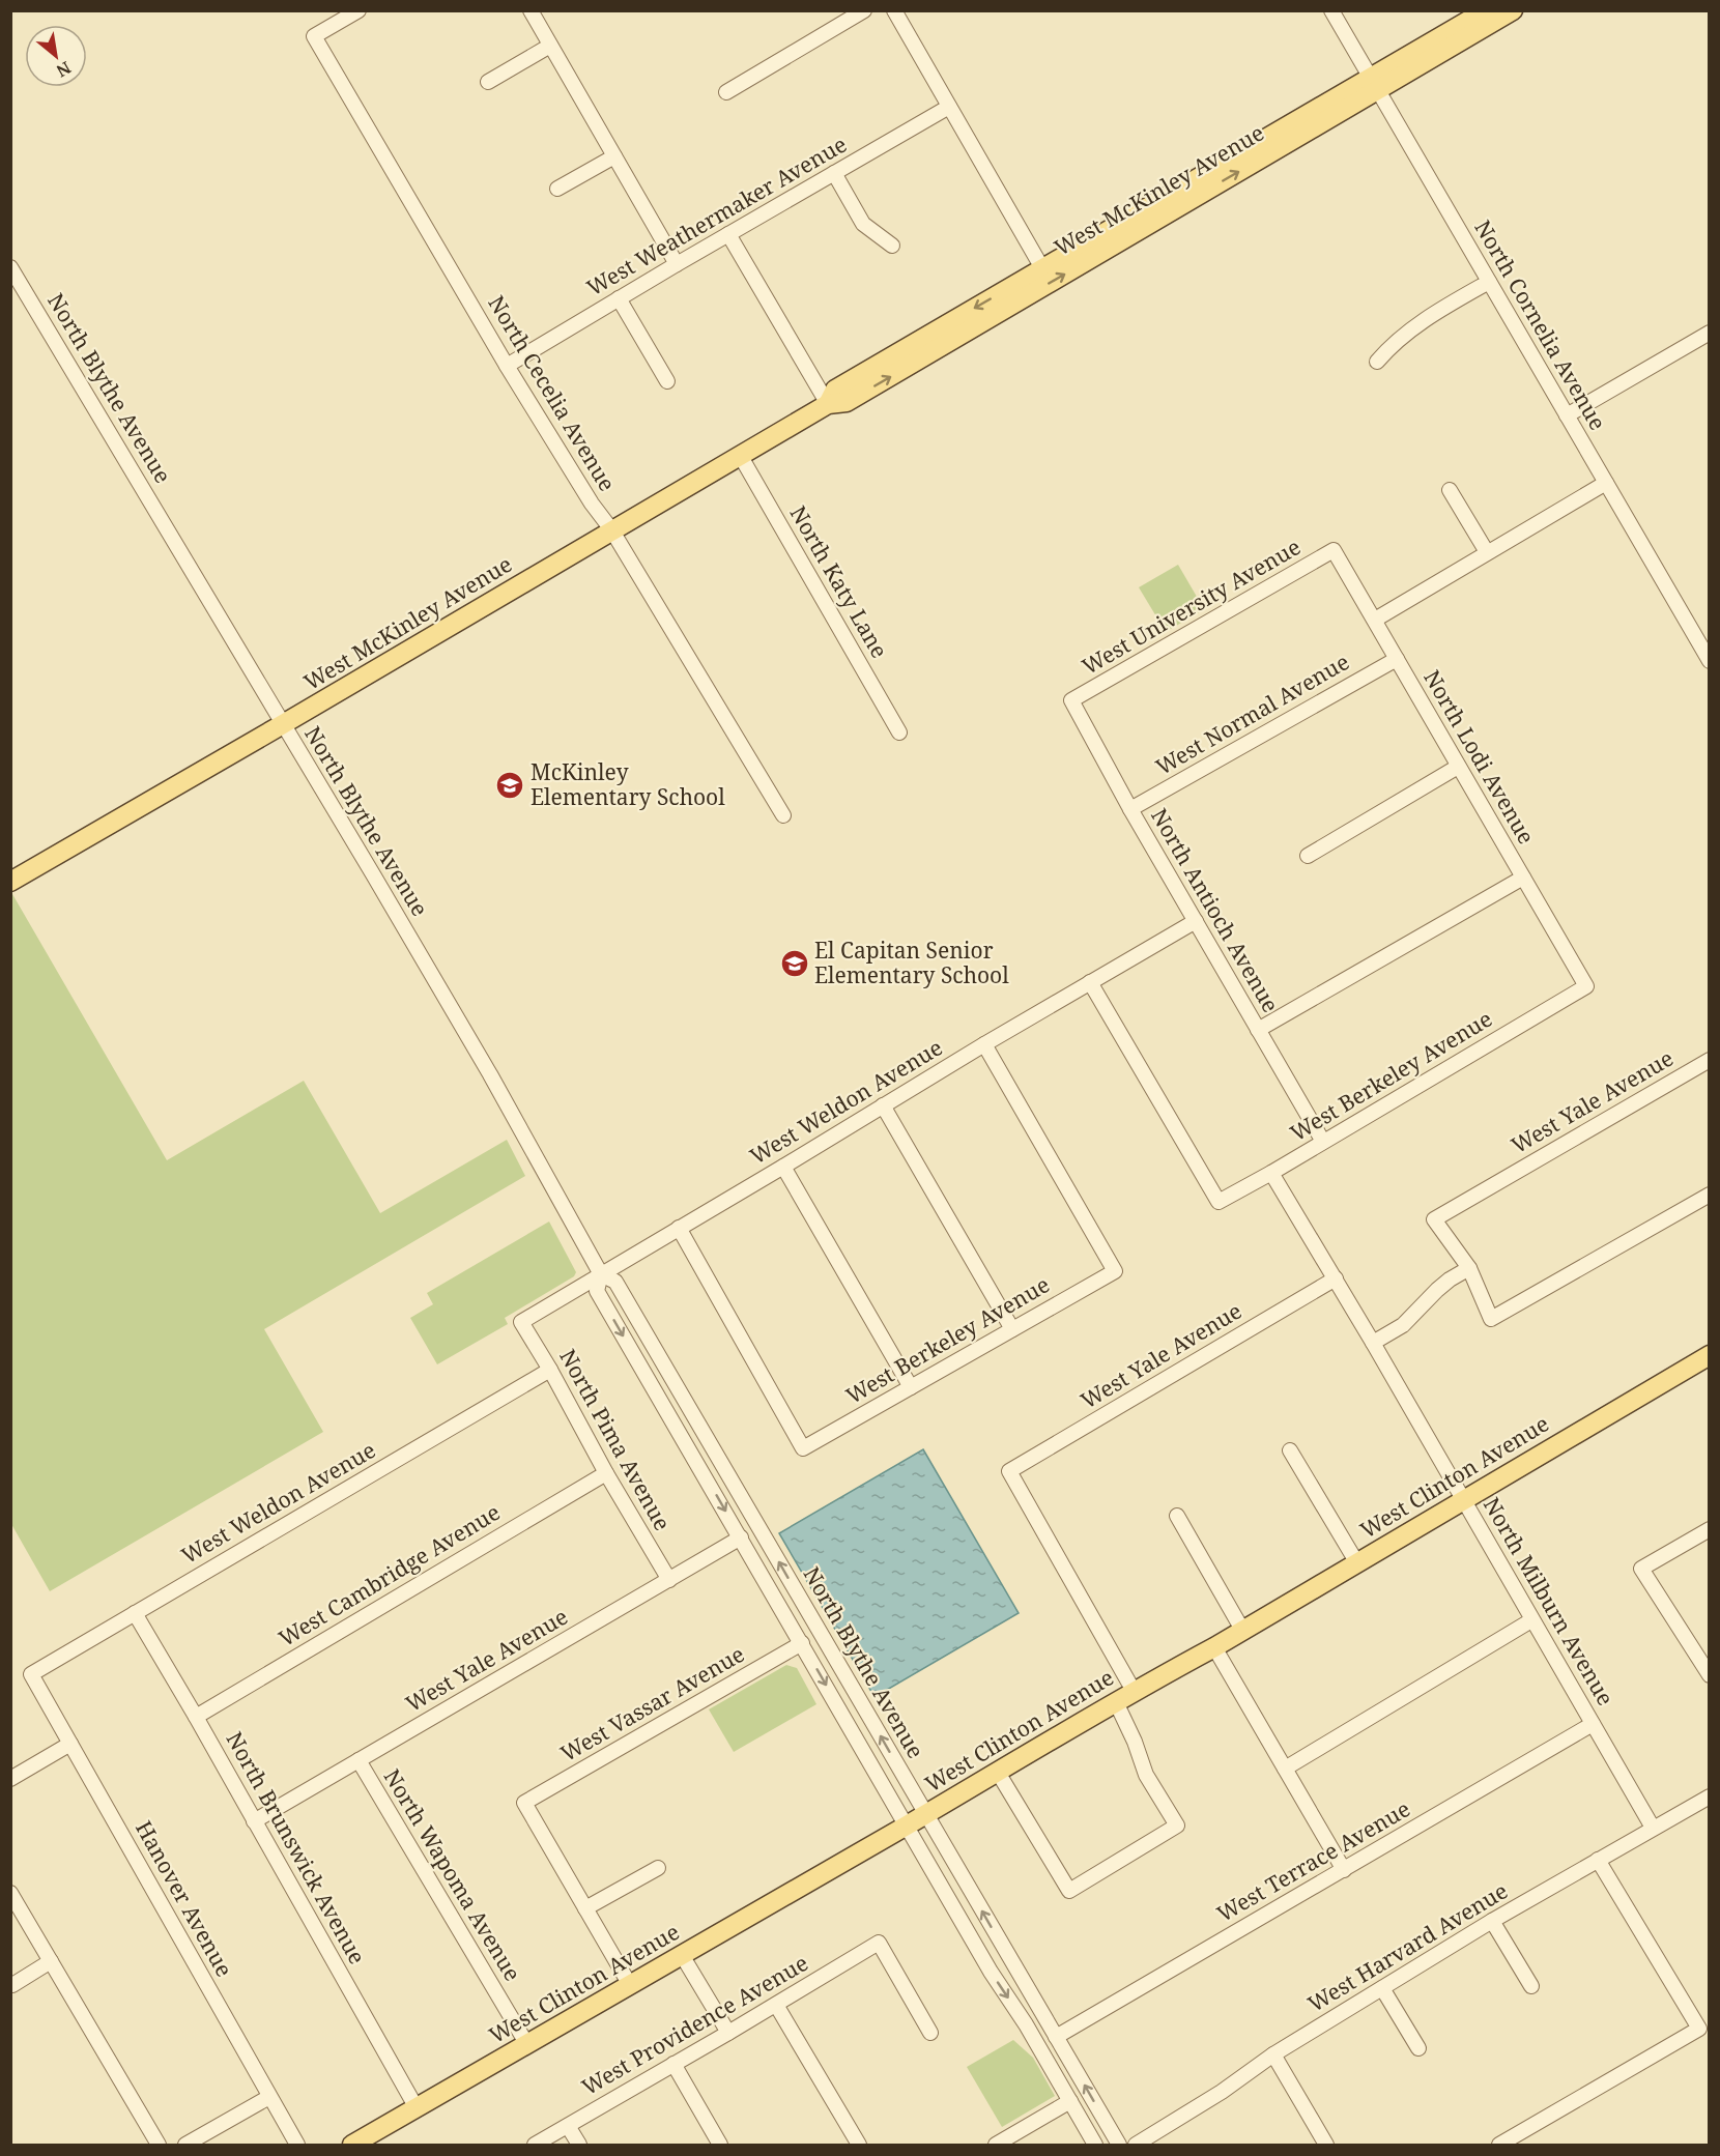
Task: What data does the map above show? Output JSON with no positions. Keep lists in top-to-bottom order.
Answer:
{
  "streets": {
    "main road": ["West McKinley Avenue", "West Clinton Avenue"],
    "street": [
      "West Weathermaker Avenue",
      "North Cornelia Avenue",
      "North Blythe Avenue",
      "North Cecelia Avenue",
      "North Katy Lane",
      "West University Avenue",
      "West Normal Avenue",
      "North Lodi Avenue",
      "North Antioch Avenue",
      "West Berkeley Avenue",
      "West Weldon Avenue",
      "West Yale Avenue",
      "North Pima Avenue",
      "West Cambridge Avenue",
      "North Milburn Avenue",
      "West Vassar Avenue",
      "North Brunswick Avenue",
      "West Terrace Avenue",
      "North Wapoma Avenue",
      "Hanover Avenue",
      "West Harvard Avenue",
      "West Providence Avenue"
    ]
  },
  "crossings": [
    ["West McKinley Avenue", "North Cornelia Avenue"],
    ["West McKinley Avenue", "North Blythe Avenue"],
    ["West McKinley Avenue", "North Cecelia Avenue"],
    ["West McKinley Avenue", "North Katy Lane"],
    ["West Weathermaker Avenue", "North Cecelia Avenue"],
    ["North Blythe Avenue", "West Weldon Avenue"],
    ["North Blythe Avenue", "West Yale Avenue"],
    ["North Blythe Avenue", "West Clinton Avenue"],
    ["North Blythe Avenue", "West Vassar Avenue"],
    ["North Blythe Avenue", "West Terrace Avenue"],
    ["West University Avenue", "North Lodi Avenue"],
    ["West University Avenue", "North Antioch Avenue"],
    ["West Normal Avenue", "North Lodi Avenue"],
    ["West Normal Avenue", "North Antioch Avenue"],
    ["North Lodi Avenue", "West Berkeley Avenue"],
    ["North Antioch Avenue", "West Berkeley Avenue"],
    ["North Antioch Avenue", "West Weldon Avenue"],
    ["West Berkeley Avenue", "West Weldon Avenue"],
    ["West Berkeley Avenue", "North Milburn Avenue"],
    ["West Weldon Avenue", "North Pima Avenue"],
    ["West Weldon Avenue", "North Brunswick Avenue"],
    ["West Weldon Avenue", "Hanover Avenue"],
    ["West Yale Avenue", "North Pima Avenue"],
    ["West Yale Avenue", "West Clinton Avenue"],
    ["West Yale Avenue", "North Milburn Avenue"],
    ["West Yale Avenue", "North Brunswick Avenue"],
    ["West Yale Avenue", "North Wapoma Avenue"],
    ["North Pima Avenue", "West Cambridge Avenue"],
    ["West Clinton Avenue", "North Milburn Avenue"],
    ["West Clinton Avenue", "North Brunswick Avenue"],
    ["West Clinton Avenue", "North Wapoma Avenue"],
    ["West Cambridge Avenue", "North Brunswick Avenue"],
    ["North Milburn Avenue", "West Terrace Avenue"],
    ["North Milburn Avenue", "West Harvard Avenue"]
  ],
  "places": {
    "school or university": ["McKinley Elementary School", "El Capitan Senior Elementary School"]
  },
  "north": "bottom right"
}
